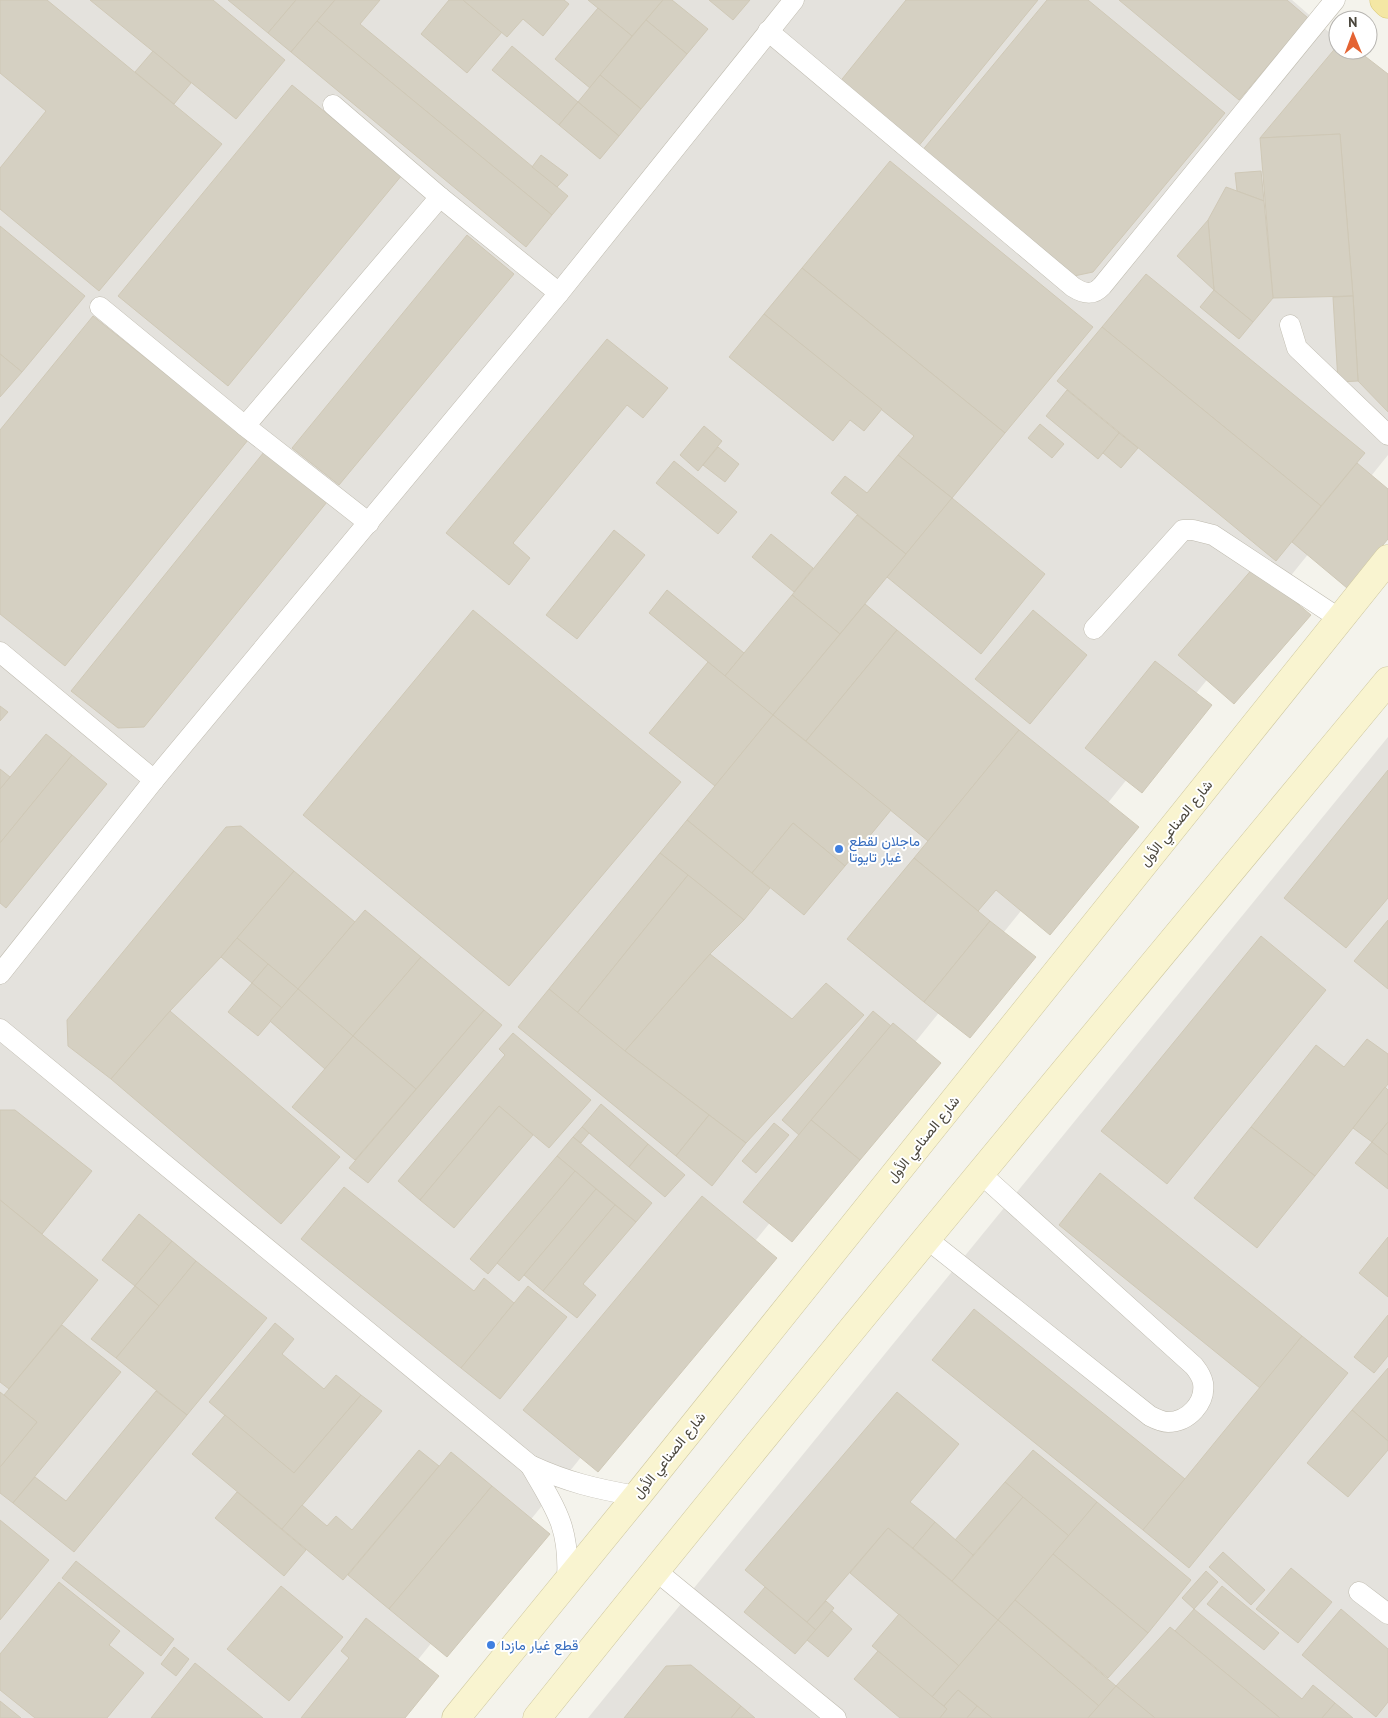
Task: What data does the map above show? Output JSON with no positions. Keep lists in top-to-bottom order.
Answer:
{
  "streets": {
    "main road": ["شارع الصناعي الأول"]
  },
  "places": ["ماجلان لقطع غيار تايوتا", "قطع غيار مازدا"],
  "north": "top"
}
